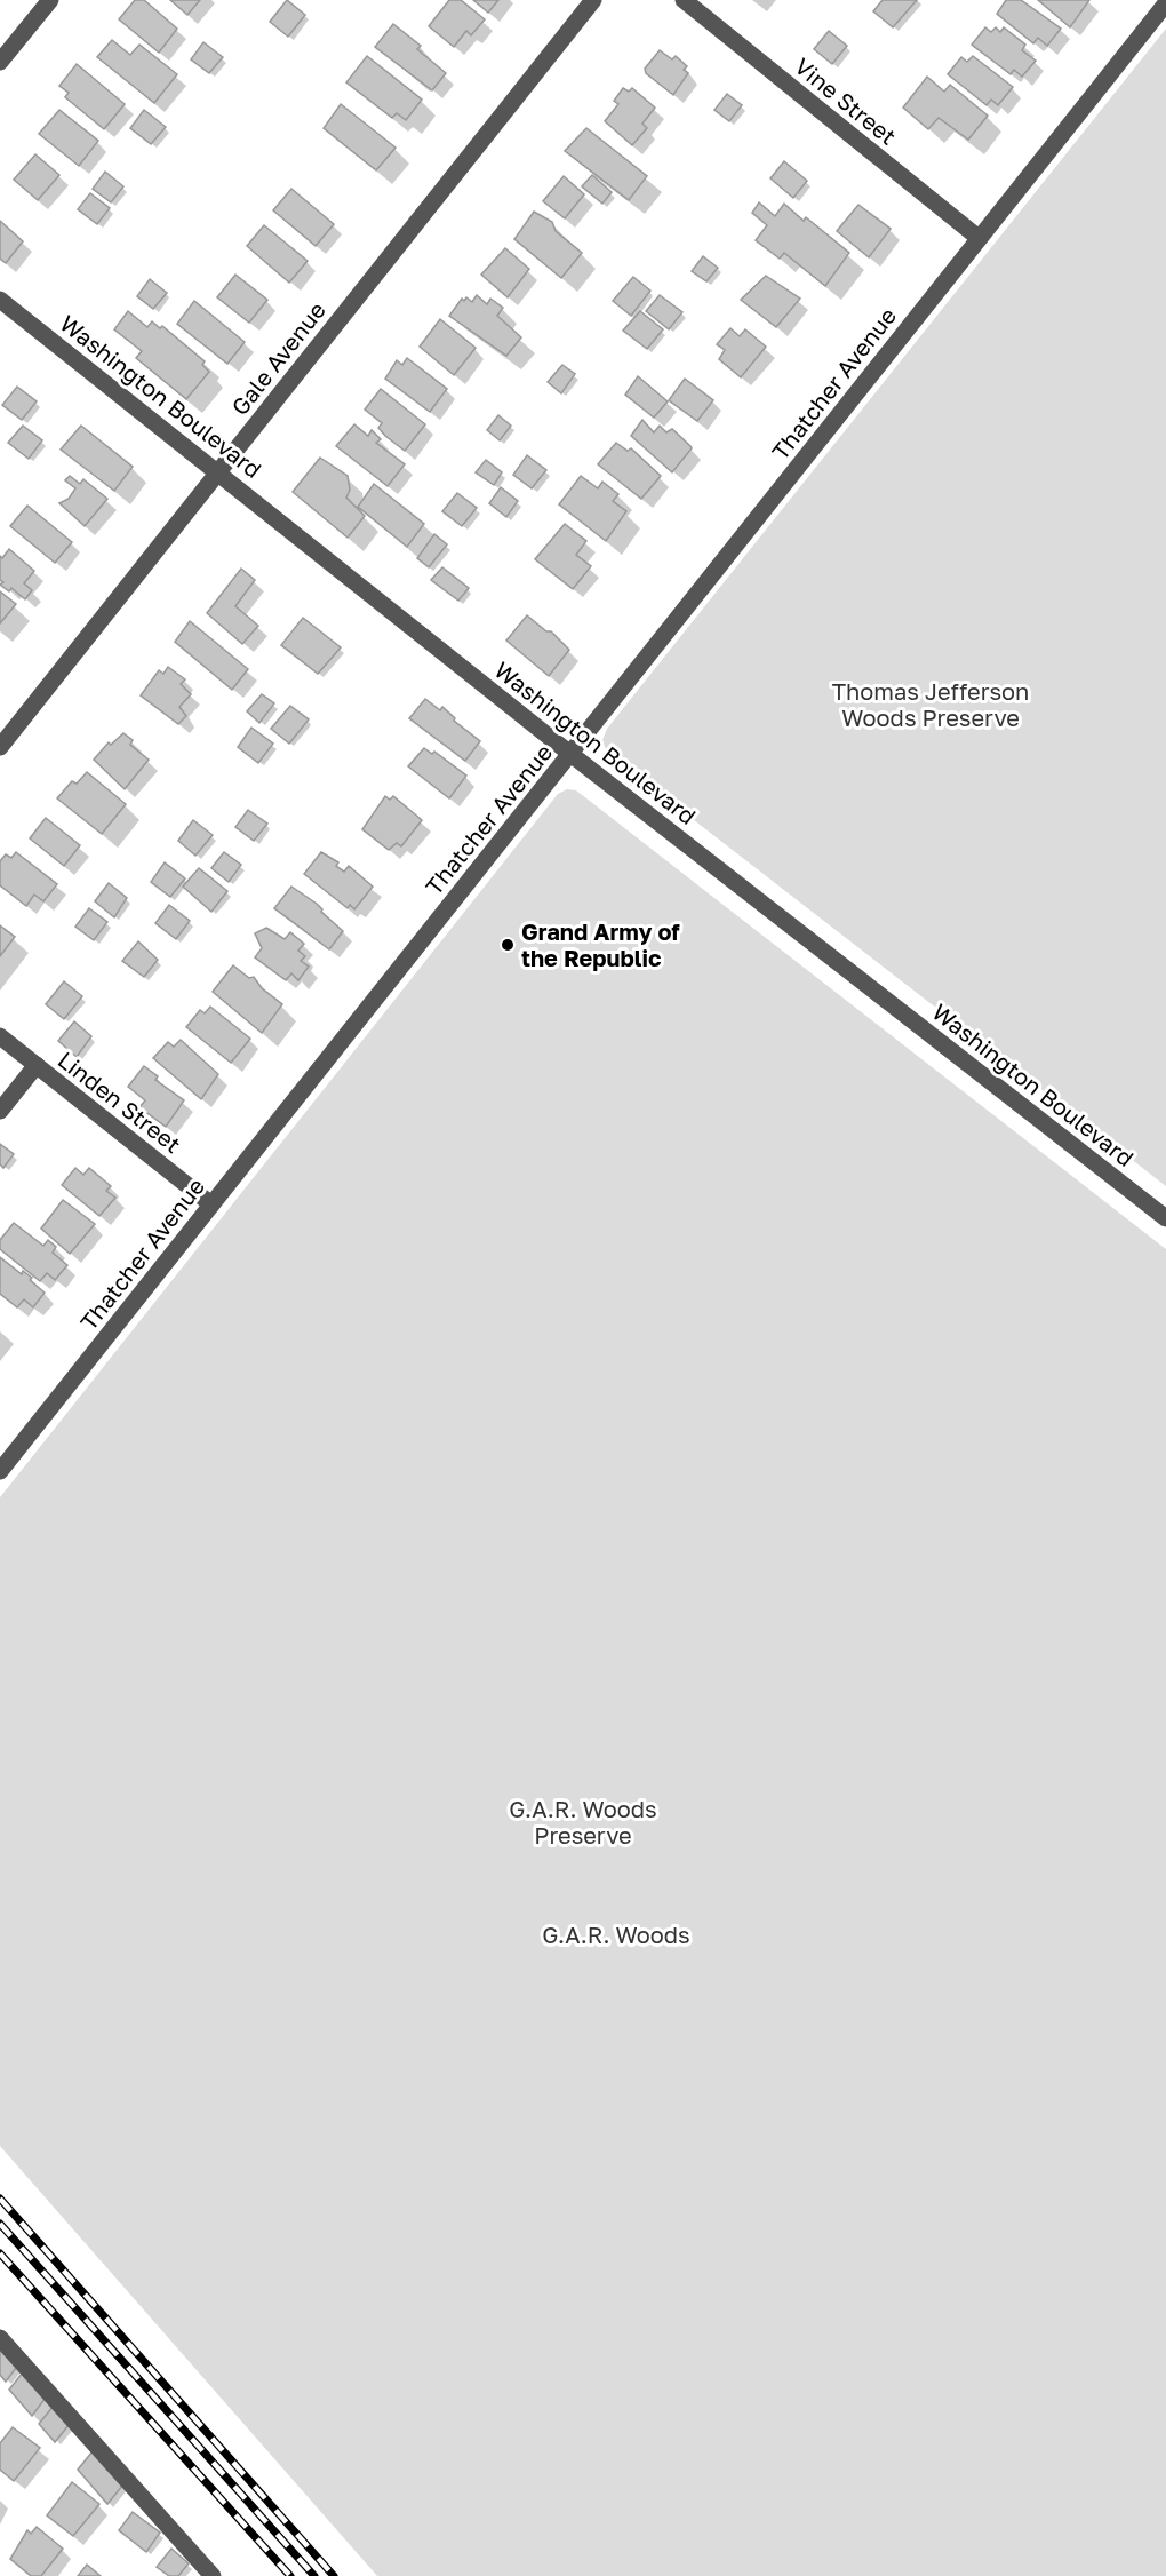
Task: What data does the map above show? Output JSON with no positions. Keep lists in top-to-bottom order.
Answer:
{
  "streets": {
    "street": [
      "Vine Street",
      "Gale Avenue",
      "Thatcher Avenue",
      "Washington Boulevard",
      "Linden Street"
    ]
  },
  "crossings": [
    ["Vine Street", "Thatcher Avenue"],
    ["Gale Avenue", "Washington Boulevard"],
    ["Thatcher Avenue", "Washington Boulevard"],
    ["Thatcher Avenue", "Linden Street"]
  ],
  "parks": ["Thomas Jefferson Woods Preserve", "G.A.R. Woods Preserve", "G.A.R. Woods"],
  "places": ["Grand Army of the Republic"]
}
